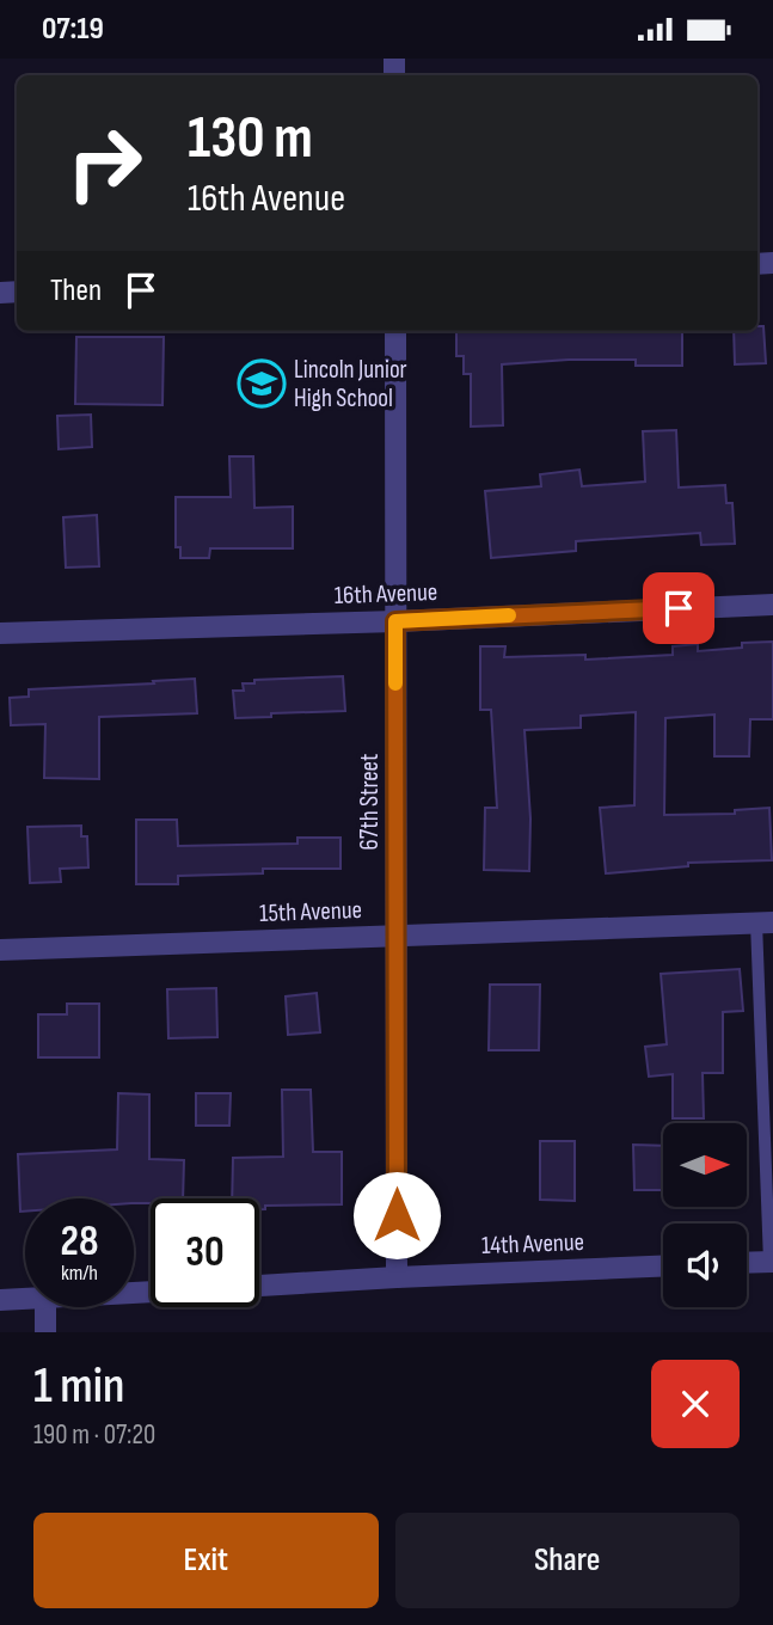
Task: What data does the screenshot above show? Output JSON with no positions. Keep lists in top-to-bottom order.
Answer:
{
  "streets": {
    "street": [
      "16th Avenue",
      "67th Street",
      "15th Avenue",
      "14th Avenue"
    ]
  },
  "crossings": [
    ["16th Avenue", "67th Street"],
    ["67th Street", "15th Avenue"],
    ["67th Street", "14th Avenue"]
  ],
  "places": {
    "school or university": ["Lincoln Junior High School"]
  },
  "north": "right",
  "page": {
    "status": "07:19",
    "turn": ["130 m", "16th Avenue"],
    "then": "Then",
    "speed": "28 km/h",
    "limit": "30",
    "heading": ["1 min", "190 m · 07:20"],
    "buttons": ["Exit", "Share"]
  }
}
